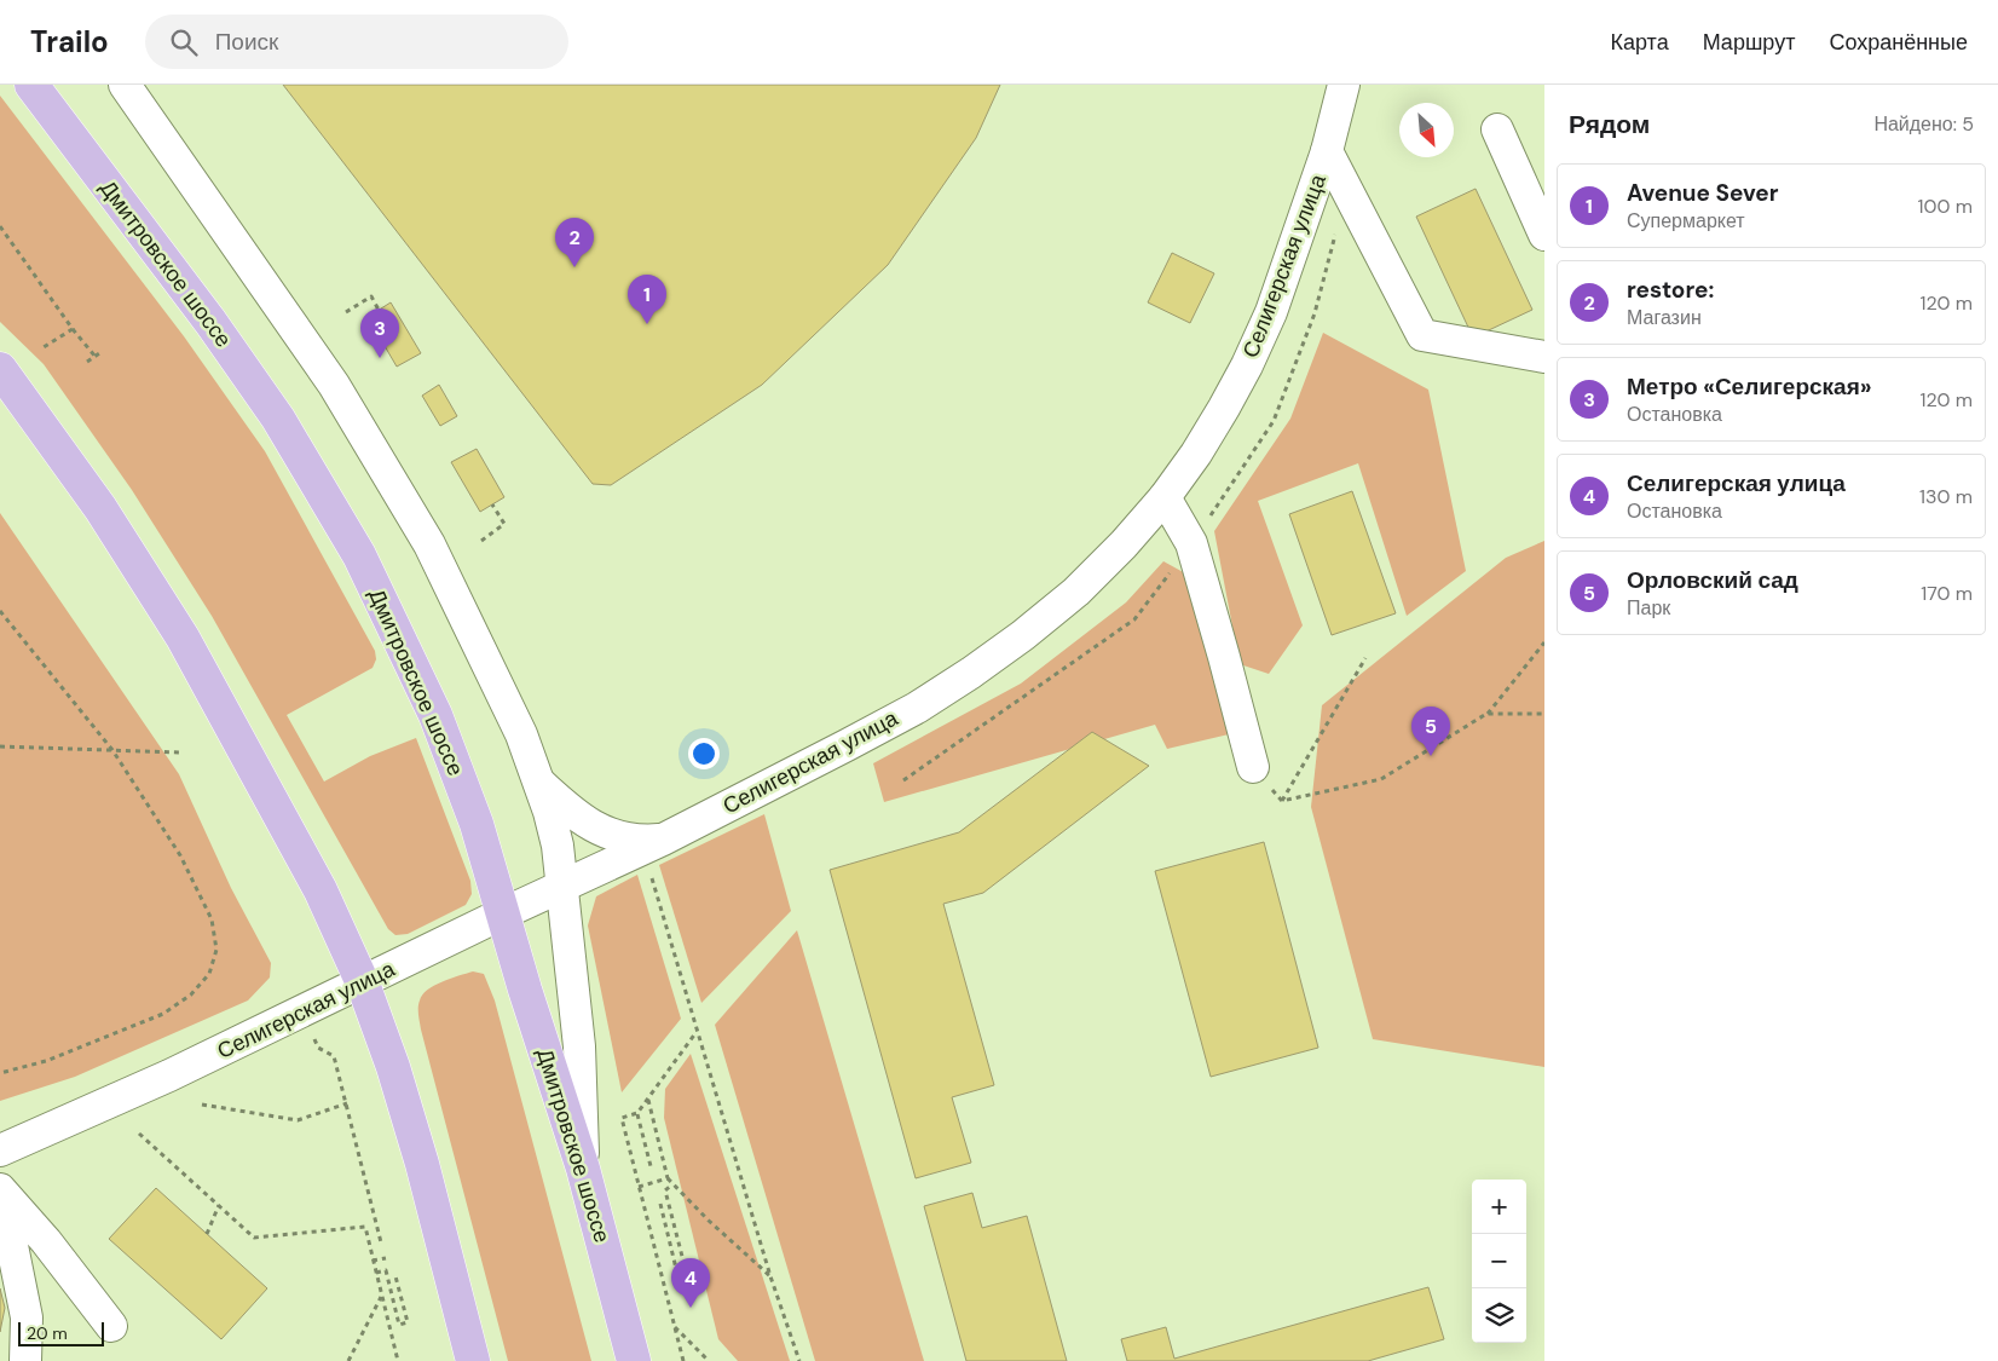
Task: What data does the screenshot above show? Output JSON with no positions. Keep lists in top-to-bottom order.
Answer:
{
  "streets": {
    "main road": ["Дмитровское шоссе"],
    "street": ["Селигерская улица"]
  },
  "crossings": [
    ["Дмитровское шоссе", "Селигерская улица"]
  ],
  "scale_bar": "20 m",
  "north": "bottom right",
  "page": {
    "header": "Trailo",
    "search": "Поиск",
    "nav": ["Карта", "Маршрут", "Сохранённые"],
    "heading": ["Рядом", "Найдено: 5"],
    "list": [
      {
        "mark": "1",
        "name": "Avenue Sever",
        "note": "Супермаркет",
        "value": "100 m"
      },
      {
        "mark": "2",
        "name": "restore:",
        "note": "Магазин",
        "value": "120 m"
      },
      {
        "mark": "3",
        "name": "Метро «Селигерская»",
        "note": "Остановка",
        "value": "120 m"
      },
      {
        "mark": "4",
        "name": "Селигерская улица",
        "note": "Остановка",
        "value": "130 m"
      },
      {
        "mark": "5",
        "name": "Орловский сад",
        "note": "Парк",
        "value": "170 m"
      }
    ],
    "pins": [
      "2",
      "1",
      "3",
      "5",
      "4"
    ],
    "map_buttons": ["+", "−"],
    "scale": "20 m"
  }
}
